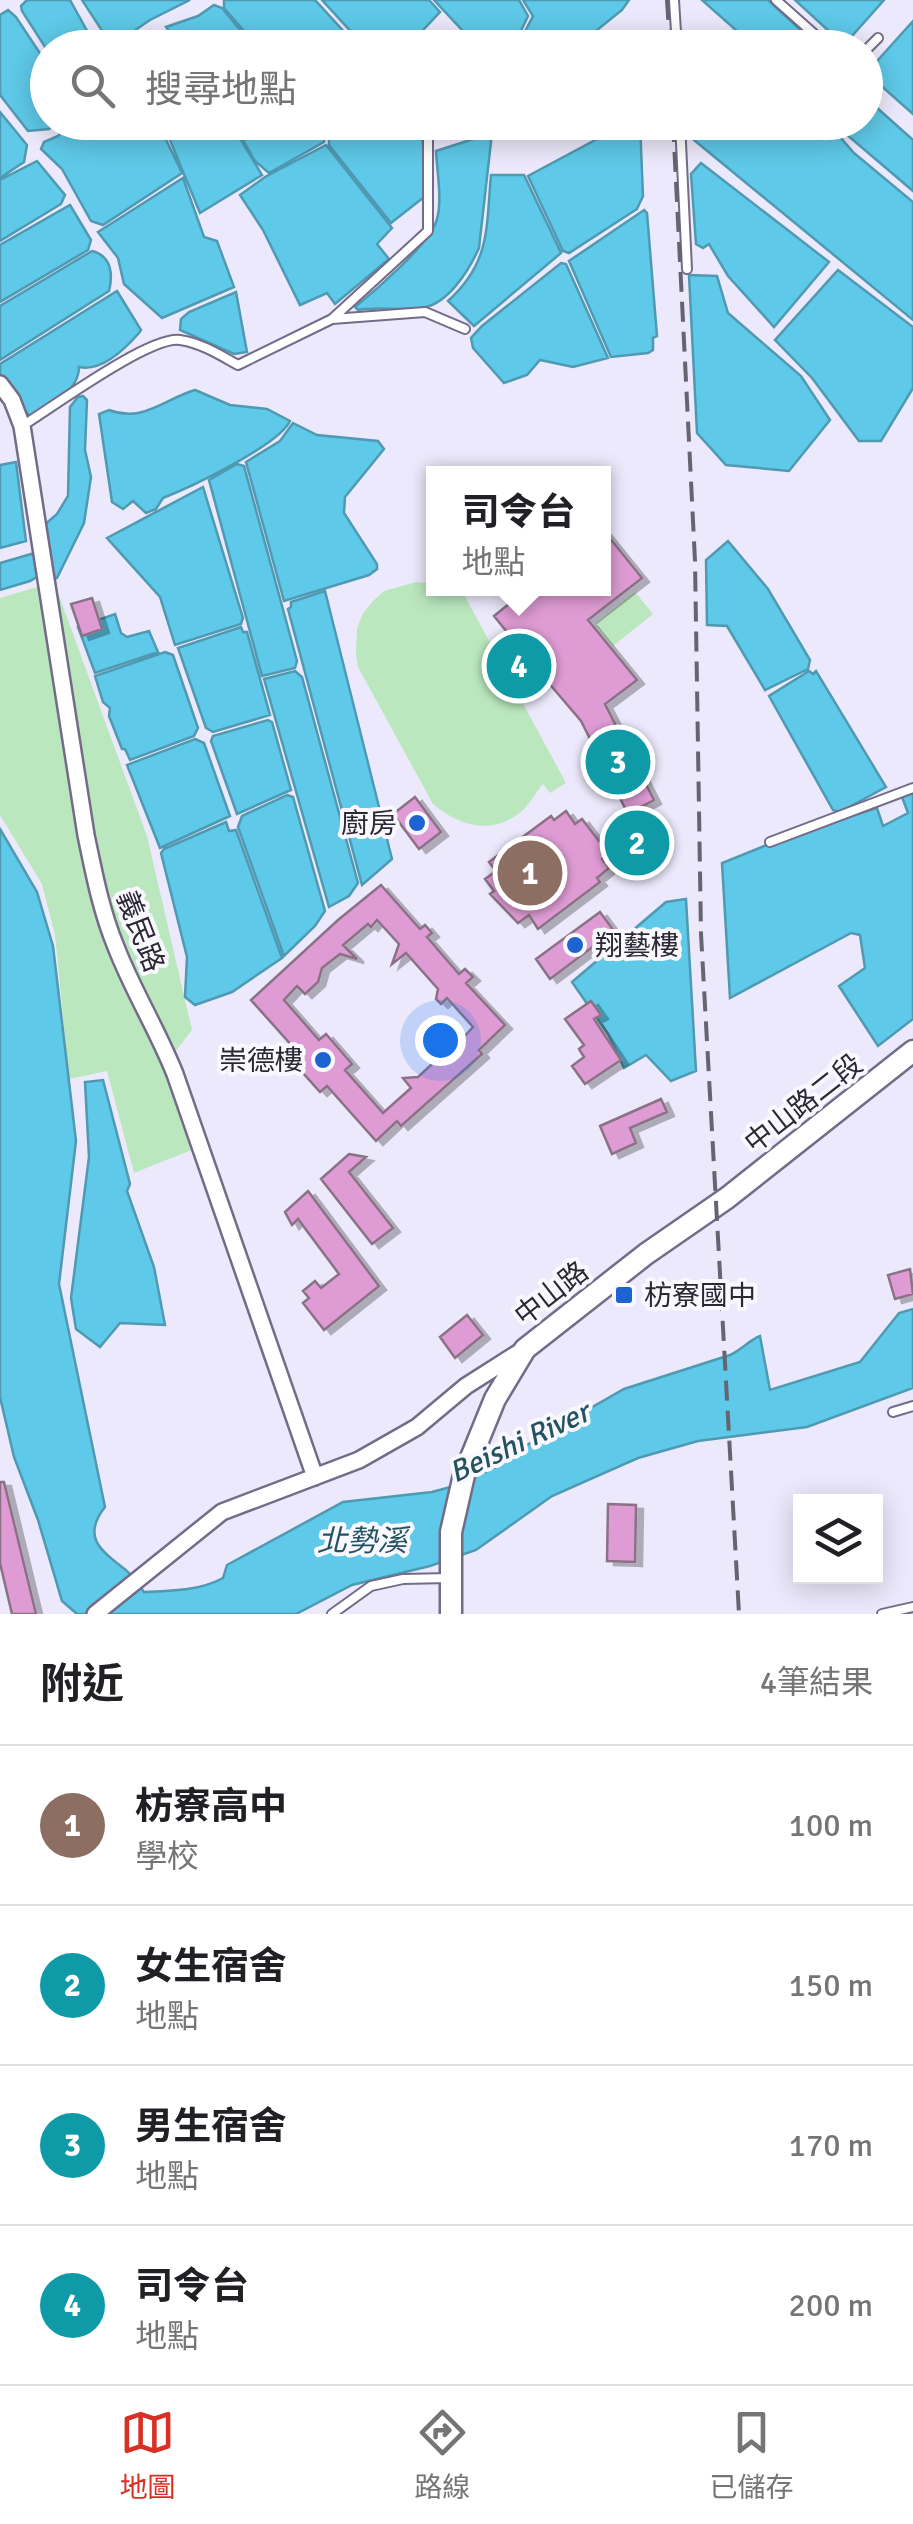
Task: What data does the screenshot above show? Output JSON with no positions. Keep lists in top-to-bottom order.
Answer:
{
  "streets": {
    "street": ["義民路", "中山路二段", "中山路"]
  },
  "crossings": [
    ["中山路二段", "中山路"]
  ],
  "water": ["Beishi River", "北勢溪"],
  "places": {
    "other": ["廚房", "翔藝樓", "崇德樓"],
    "transit": ["枋寮國中"]
  },
  "page": {
    "search": "搜尋地點",
    "popup": ["司令台", "地點"],
    "pins": [
      "4",
      "3",
      "2",
      "1"
    ],
    "heading": ["附近", "4筆結果"],
    "list": [
      {
        "mark": "1",
        "name": "枋寮高中",
        "note": "學校",
        "value": "100 m"
      },
      {
        "mark": "2",
        "name": "女生宿舍",
        "note": "地點",
        "value": "150 m"
      },
      {
        "mark": "3",
        "name": "男生宿舍",
        "note": "地點",
        "value": "170 m"
      },
      {
        "mark": "4",
        "name": "司令台",
        "note": "地點",
        "value": "200 m"
      }
    ],
    "nav": ["地圖", "路線", "已儲存"]
  }
}
